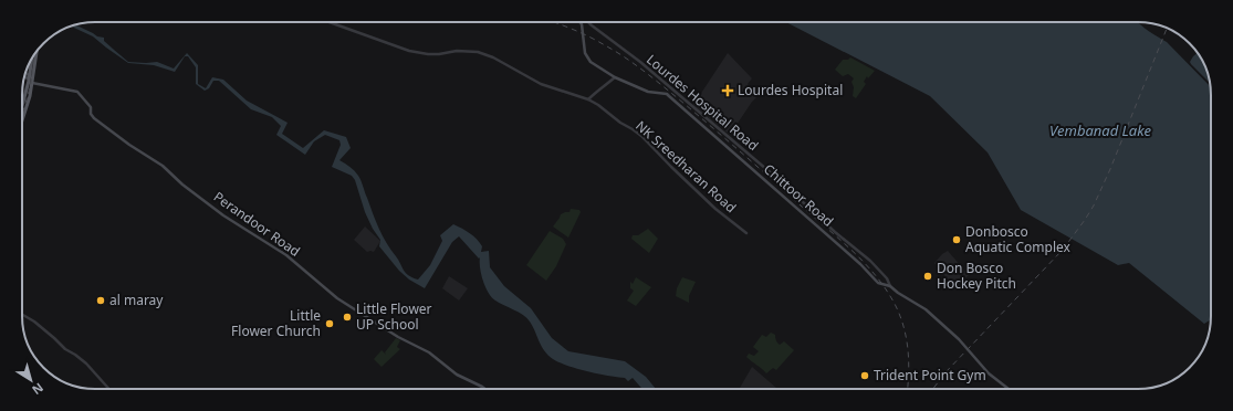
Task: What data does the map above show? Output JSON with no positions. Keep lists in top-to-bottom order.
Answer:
{
  "streets": {
    "main road": ["Chittoor Road", "Perandoor Road"],
    "street": ["Lourdes Hospital Road", "NK Sreedharan Road"]
  },
  "crossings": [
    ["Lourdes Hospital Road", "Chittoor Road"]
  ],
  "water": ["Vembanad Lake"],
  "places": {
    "health": ["Lourdes Hospital"],
    "other": [
      "Donbosco Aquatic Complex",
      "Don Bosco Hockey Pitch",
      "al maray",
      "Little Flower UP School",
      "Little Flower Church",
      "Trident Point Gym"
    ]
  },
  "north": "bottom right"
}
